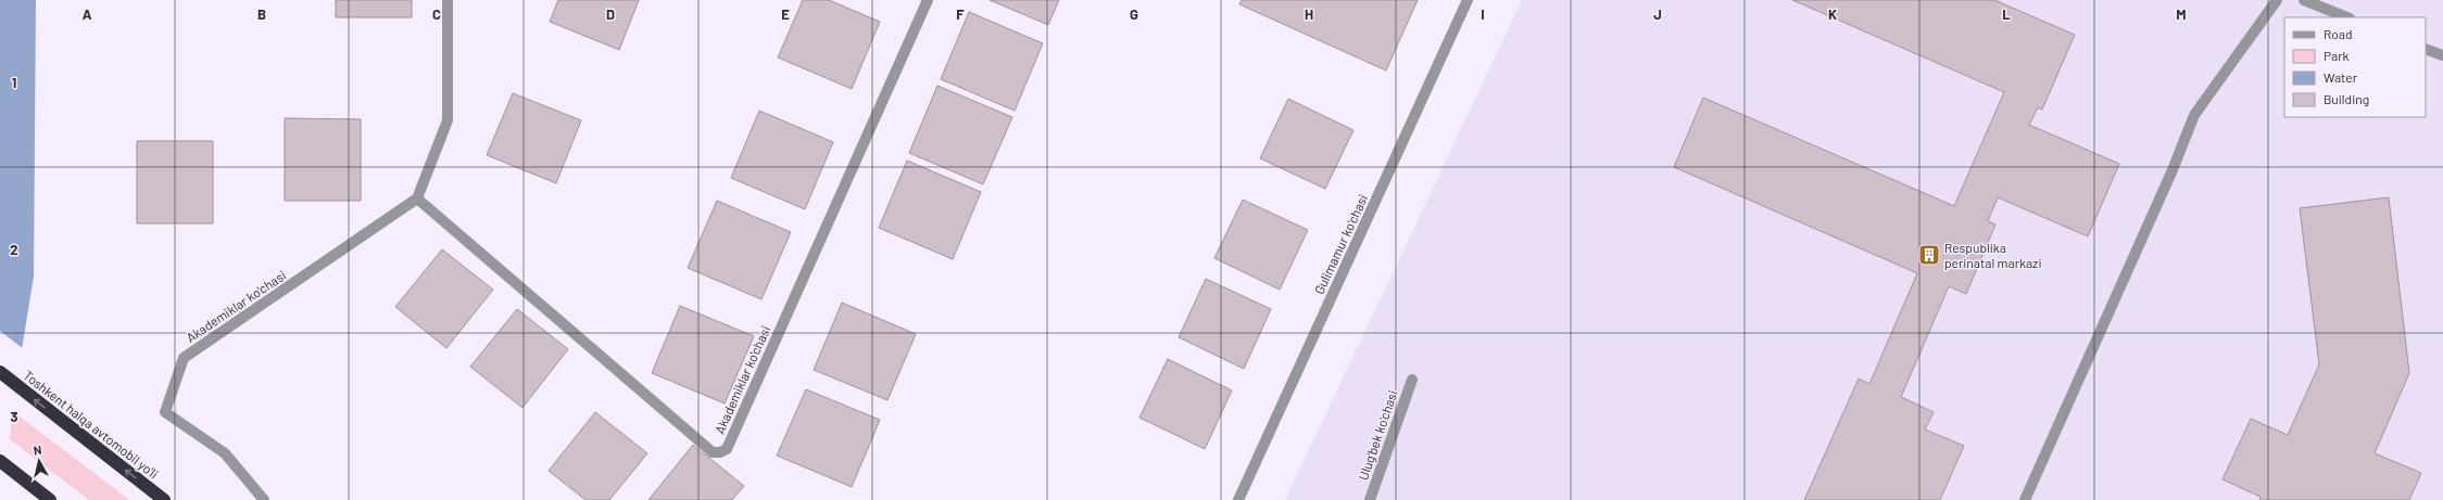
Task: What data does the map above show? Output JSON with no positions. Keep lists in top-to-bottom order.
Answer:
{
  "streets": {
    "highway": ["Toshkent halqa avtomobil yo'li"],
    "street": ["Gulimamur ko'chasi", "Akademiklar ko'chasi", "Ulug'bek ko'chasi"]
  },
  "places": {
    "building": ["Respublika perinatal markazi"]
  },
  "legend": [
    "Road",
    "Park",
    "Water",
    "Building"
  ],
  "north": "top",
  "grid": {
    "columns": [
      "A",
      "B",
      "C",
      "D",
      "E",
      "F",
      "G",
      "H",
      "I",
      "J",
      "K",
      "L",
      "M"
    ],
    "rows": ["1", "2", "3"]
  }
}
